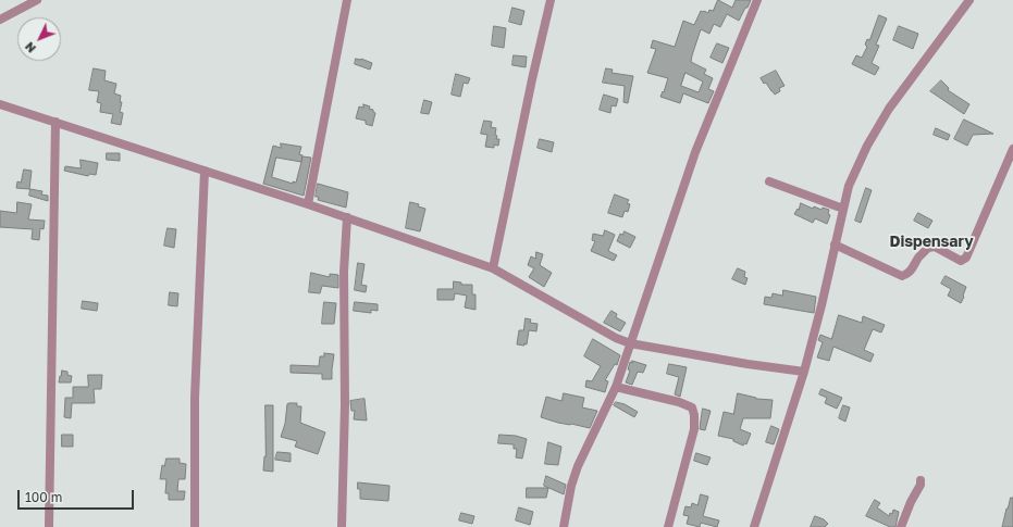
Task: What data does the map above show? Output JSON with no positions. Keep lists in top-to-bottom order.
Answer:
{
  "districts": ["Dispensary"],
  "scale_bar": "100 m",
  "north": "bottom left"
}
